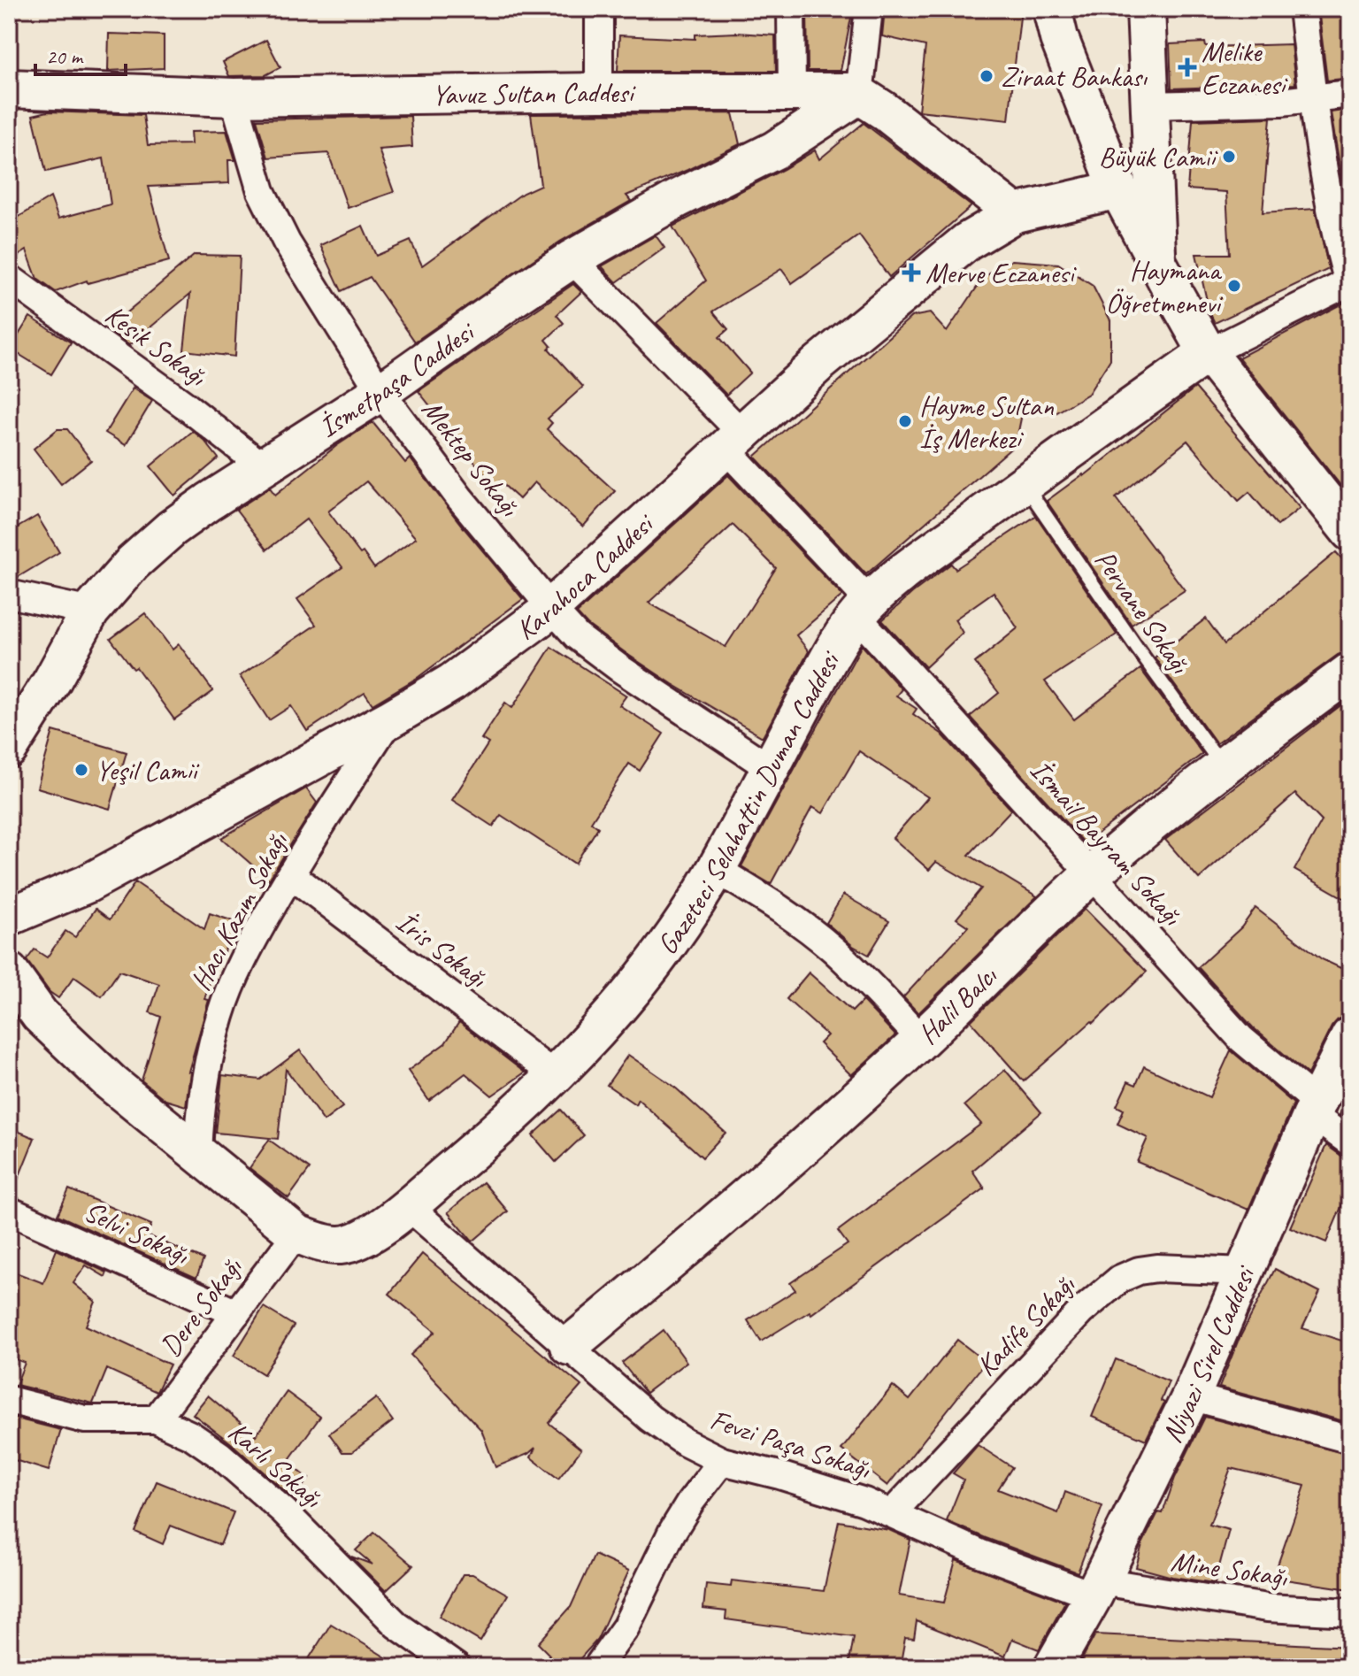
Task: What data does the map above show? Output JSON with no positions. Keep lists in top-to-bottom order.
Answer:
{
  "streets": {
    "street": [
      "Yavuz Sultan Caddesi",
      "Kesik Sokağı",
      "İsmetpaşa Caddesi",
      "Mektep Sokağı",
      "Karahoca Caddesi",
      "Gazeteci Selahattin Duman Caddesi",
      "İsmail Bayram Sokağı",
      "Hacı Kazım Sokağı",
      "İris Sokağı",
      "Halil Balcı",
      "Selvi Sokağı",
      "Dere Sokağı",
      "Kadife Sokağı",
      "Niyazi Sirel Caddesi",
      "Fevzi Paşa Sokağı",
      "Karlı Sokağı",
      "Mine Sokağı"
    ],
    "lane": ["Pervane Sokağı"]
  },
  "crossings": [
    ["Yavuz Sultan Caddesi", "İsmetpaşa Caddesi"],
    ["Yavuz Sultan Caddesi", "Mektep Sokağı"],
    ["Yavuz Sultan Caddesi", "Karahoca Caddesi"],
    ["Kesik Sokağı", "İsmetpaşa Caddesi"],
    ["İsmetpaşa Caddesi", "Mektep Sokağı"],
    ["İsmetpaşa Caddesi", "İsmail Bayram Sokağı"],
    ["Mektep Sokağı", "Karahoca Caddesi"],
    ["Mektep Sokağı", "Gazeteci Selahattin Duman Caddesi"],
    ["Karahoca Caddesi", "İsmail Bayram Sokağı"],
    ["Karahoca Caddesi", "Hacı Kazım Sokağı"],
    ["Pervane Sokağı", "Gazeteci Selahattin Duman Caddesi"],
    ["Pervane Sokağı", "Halil Balcı"],
    ["Gazeteci Selahattin Duman Caddesi", "İsmail Bayram Sokağı"],
    ["Gazeteci Selahattin Duman Caddesi", "İris Sokağı"],
    ["Gazeteci Selahattin Duman Caddesi", "Dere Sokağı"],
    ["Gazeteci Selahattin Duman Caddesi", "Fevzi Paşa Sokağı"],
    ["İsmail Bayram Sokağı", "Halil Balcı"],
    ["İsmail Bayram Sokağı", "Niyazi Sirel Caddesi"],
    ["Hacı Kazım Sokağı", "İris Sokağı"],
    ["Halil Balcı", "Fevzi Paşa Sokağı"],
    ["Selvi Sokağı", "Dere Sokağı"],
    ["Dere Sokağı", "Karlı Sokağı"],
    ["Kadife Sokağı", "Niyazi Sirel Caddesi"],
    ["Kadife Sokağı", "Fevzi Paşa Sokağı"],
    ["Niyazi Sirel Caddesi", "Fevzi Paşa Sokağı"],
    ["Niyazi Sirel Caddesi", "Mine Sokağı"],
    ["Fevzi Paşa Sokağı", "Mine Sokağı"]
  ],
  "places": {
    "health": ["Melike Eczanesi", "Merve Eczanesi"],
    "other": [
      "Ziraat Bankası",
      "Büyük Camii",
      "Haymana Öğretmenevi",
      "Hayme Sultan İş Merkezi",
      "Yeşil Camii"
    ]
  },
  "scale_bar": "20 m"
}
